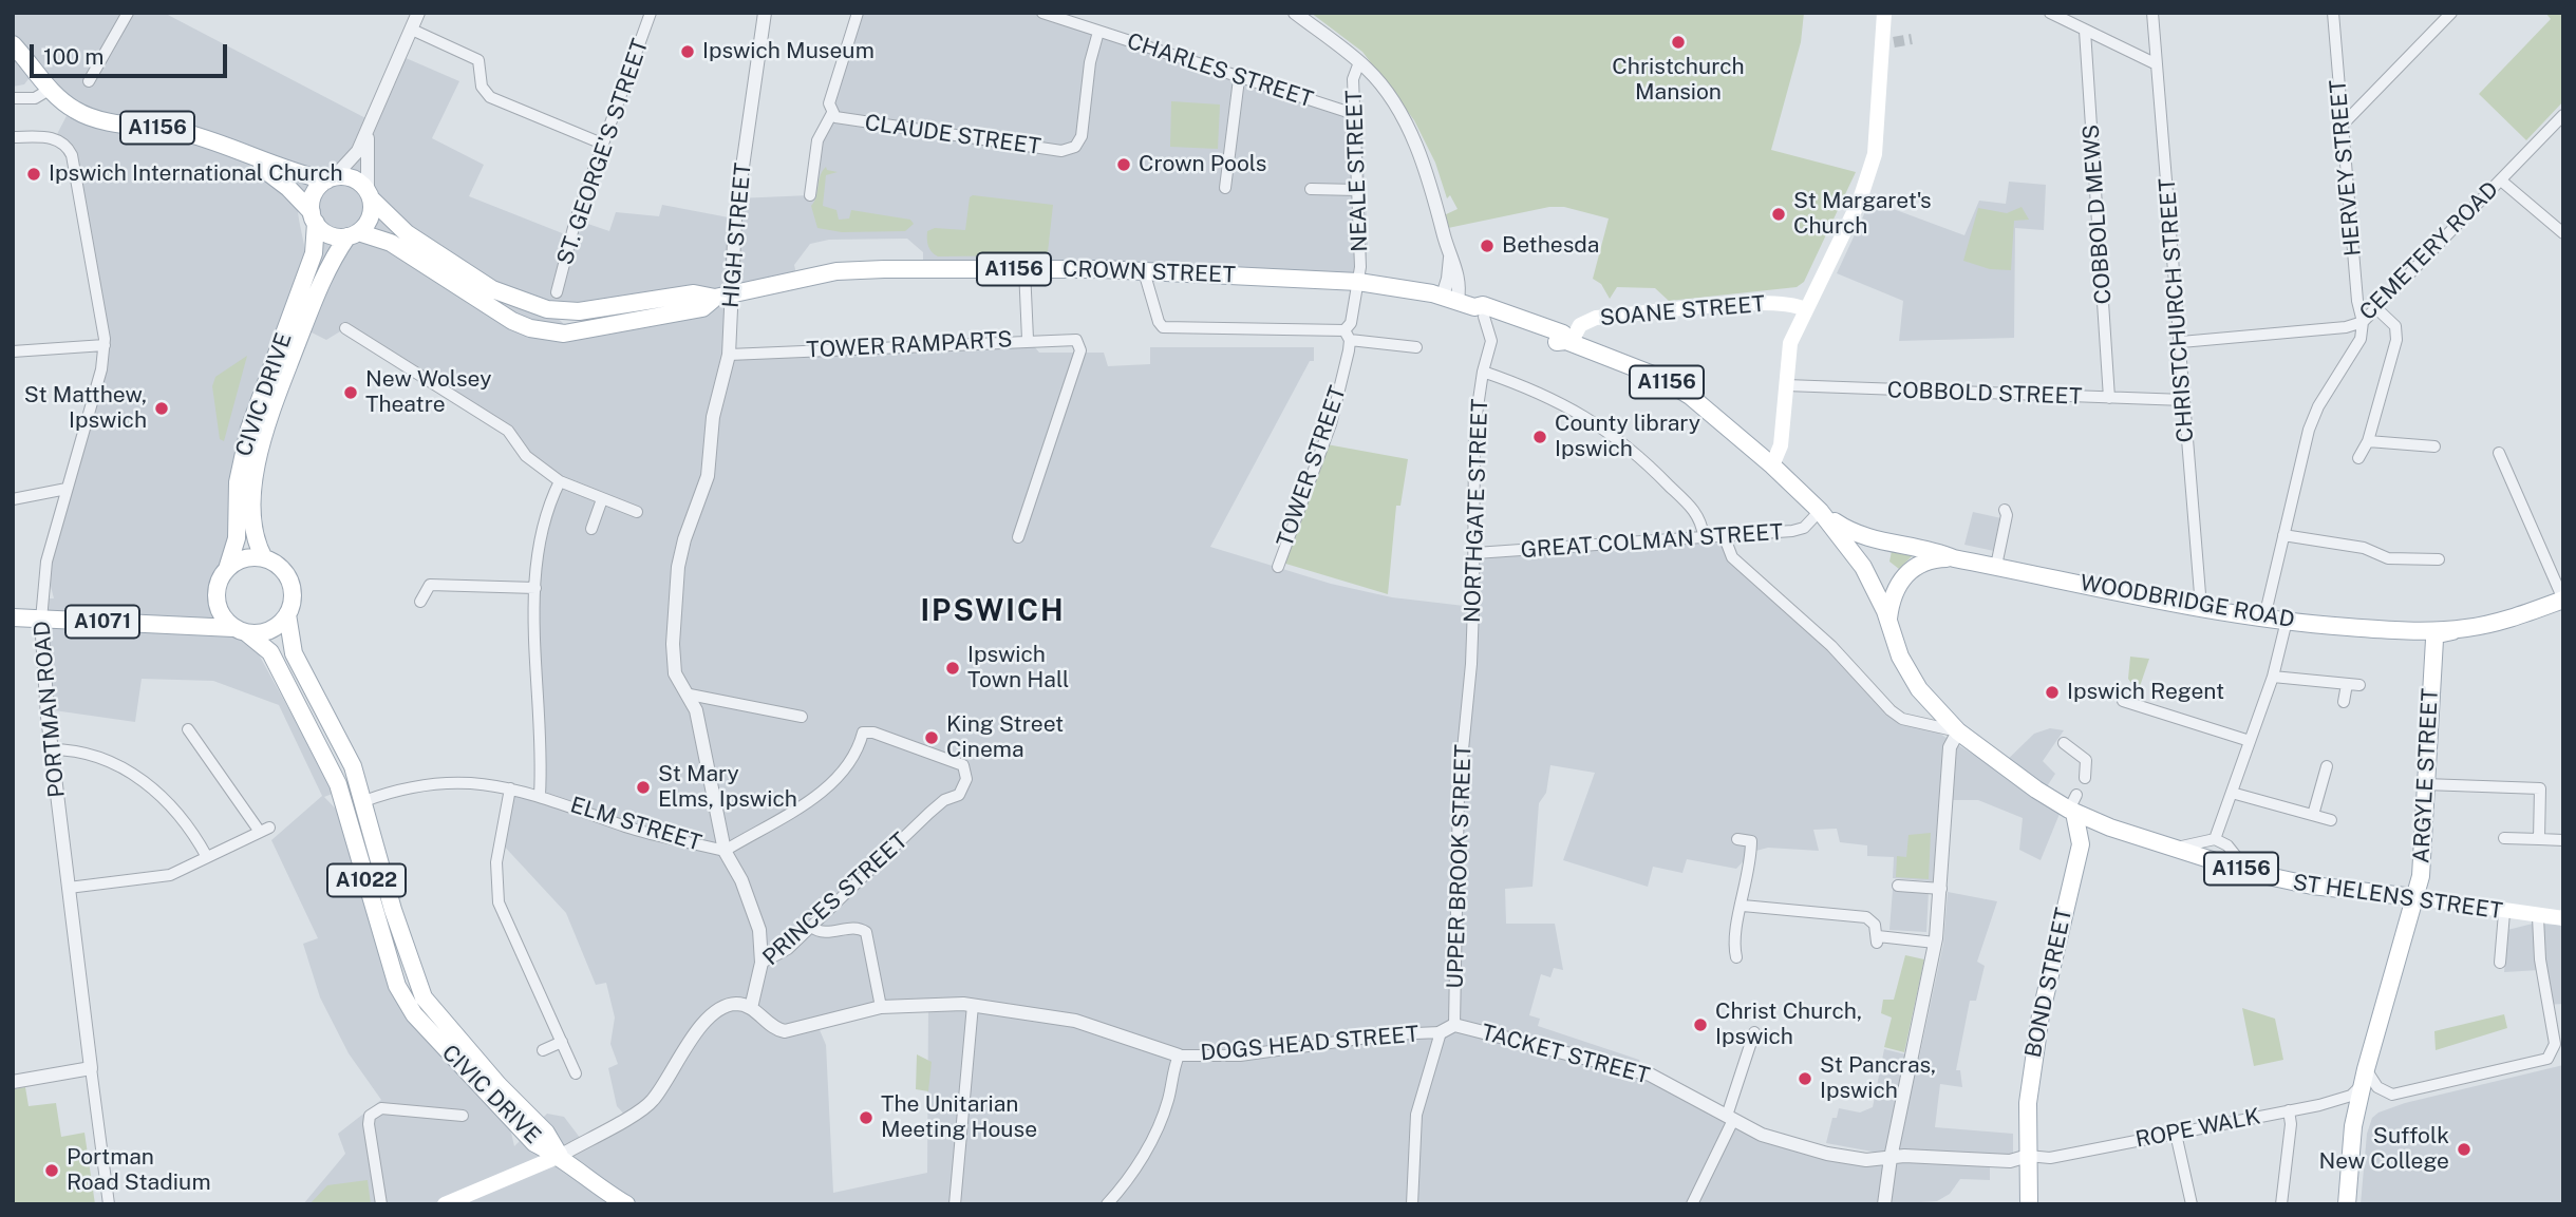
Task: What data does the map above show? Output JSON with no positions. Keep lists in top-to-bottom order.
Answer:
{
  "streets": {
    "main road": [
      "A1156",
      "CROWN STREET",
      "SOANE STREET",
      "CIVIC DRIVE",
      "WOODBRIDGE ROAD",
      "A1071",
      "ARGYLE STREET",
      "A1022",
      "ST HELENS STREET",
      "BOND STREET"
    ],
    "street": [
      "CHARLES STREET",
      "CLAUDE STREET",
      "ST. GEORGE'S STREET",
      "HERVEY STREET",
      "NEALE STREET",
      "COBBOLD MEWS",
      "HIGH STREET",
      "CEMETERY ROAD",
      "CHRISTCHURCH STREET",
      "TOWER RAMPARTS",
      "COBBOLD STREET",
      "TOWER STREET",
      "NORTHGATE STREET",
      "GREAT COLMAN STREET",
      "PORTMAN ROAD",
      "ELM STREET",
      "UPPER BROOK STREET",
      "PRINCES STREET",
      "DOGS HEAD STREET",
      "TACKET STREET",
      "ROPE WALK"
    ]
  },
  "crossings": [
    ["CHARLES STREET", "CLAUDE STREET"],
    ["CHARLES STREET", "NEALE STREET"],
    ["A1156", "CROWN STREET"],
    ["A1156", "SOANE STREET"],
    ["A1156", "NORTHGATE STREET"],
    ["A1156", "GREAT COLMAN STREET"],
    ["A1156", "WOODBRIDGE ROAD"],
    ["A1156", "ST HELENS STREET"],
    ["HERVEY STREET", "CEMETERY ROAD"],
    ["NEALE STREET", "CROWN STREET"],
    ["NEALE STREET", "TOWER STREET"],
    ["COBBOLD MEWS", "COBBOLD STREET"],
    ["HIGH STREET", "CROWN STREET"],
    ["HIGH STREET", "TOWER RAMPARTS"],
    ["HIGH STREET", "ELM STREET"],
    ["HIGH STREET", "PRINCES STREET"],
    ["CEMETERY ROAD", "CHRISTCHURCH STREET"],
    ["CROWN STREET", "CIVIC DRIVE"],
    ["CROWN STREET", "TOWER STREET"],
    ["CHRISTCHURCH STREET", "COBBOLD STREET"],
    ["CHRISTCHURCH STREET", "WOODBRIDGE ROAD"],
    ["CIVIC DRIVE", "A1071"],
    ["CIVIC DRIVE", "ELM STREET"],
    ["CIVIC DRIVE", "A1022"],
    ["NORTHGATE STREET", "GREAT COLMAN STREET"],
    ["NORTHGATE STREET", "UPPER BROOK STREET"],
    ["GREAT COLMAN STREET", "WOODBRIDGE ROAD"],
    ["A1071", "PORTMAN ROAD"],
    ["ARGYLE STREET", "ST HELENS STREET"],
    ["ARGYLE STREET", "ROPE WALK"],
    ["ELM STREET", "PRINCES STREET"],
    ["UPPER BROOK STREET", "TACKET STREET"],
    ["ST HELENS STREET", "BOND STREET"],
    ["BOND STREET", "TACKET STREET"],
    ["BOND STREET", "ROPE WALK"],
    ["DOGS HEAD STREET", "TACKET STREET"],
    ["TACKET STREET", "ROPE WALK"]
  ],
  "districts": ["IPSWICH"],
  "places": [
    "Christchurch Mansion",
    "Ipswich Museum",
    "Crown Pools",
    "Ipswich International Church",
    "St Margaret's Church",
    "Bethesda",
    "New Wolsey Theatre",
    "St Matthew, Ipswich",
    "County library Ipswich",
    "Ipswich Town Hall",
    "Ipswich Regent",
    "King Street Cinema",
    "St Mary Elms, Ipswich",
    "Christ Church, Ipswich",
    "St Pancras, Ipswich",
    "The Unitarian Meeting House",
    "Suffolk New College",
    "Portman Road Stadium"
  ],
  "scale_bar": "100 m"
}
